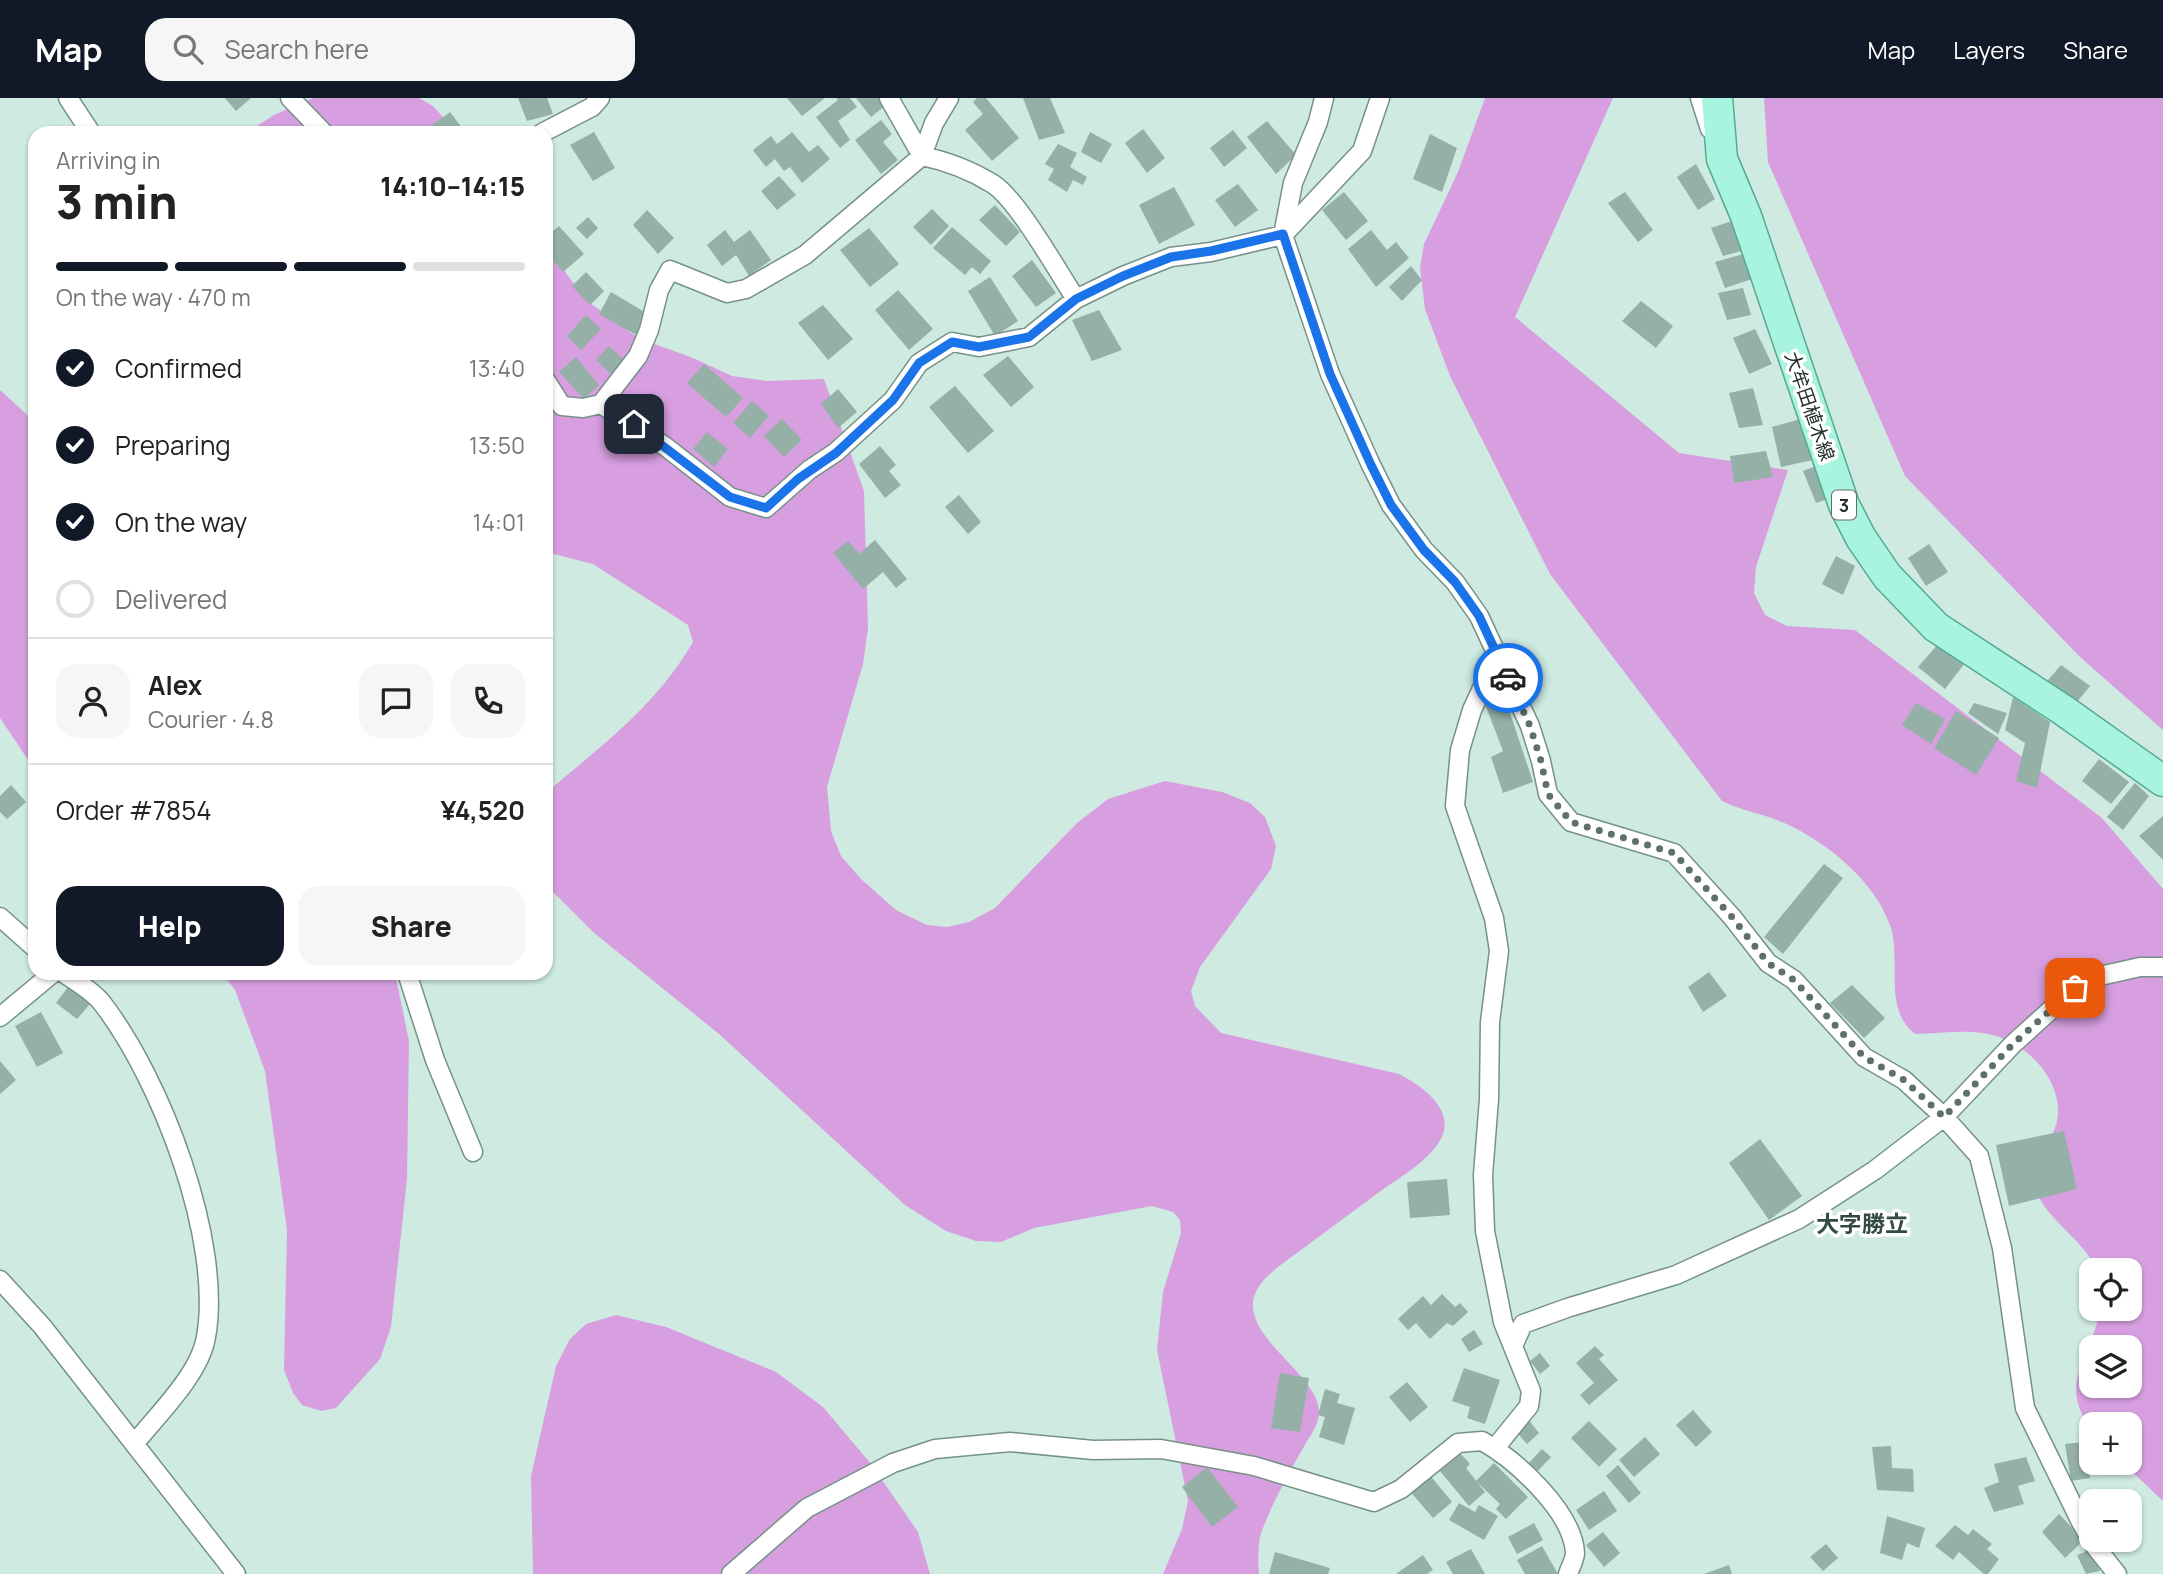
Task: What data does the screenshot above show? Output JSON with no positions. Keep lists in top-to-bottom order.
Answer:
{
  "streets": {
    "main road": ["大牟田植木線", "3"]
  },
  "districts": ["大字勝立"],
  "page": {
    "header": "Map",
    "search": "Search here",
    "nav": ["Map", "Layers", "Share"],
    "heading": ["3 min", "Arriving in", "14:10–14:15"],
    "panel": [
      "Alex",
      "Courier · 4.8",
      "Order #7854",
      "¥4,520"
    ],
    "bar": "On the way · 470 m",
    "list": [
      ["Confirmed", "13:40"],
      ["Preparing", "13:50"],
      ["On the way", "14:01"],
      "Delivered"
    ],
    "buttons": ["Help", "Share"],
    "map_buttons": ["+", "−"]
  }
}
